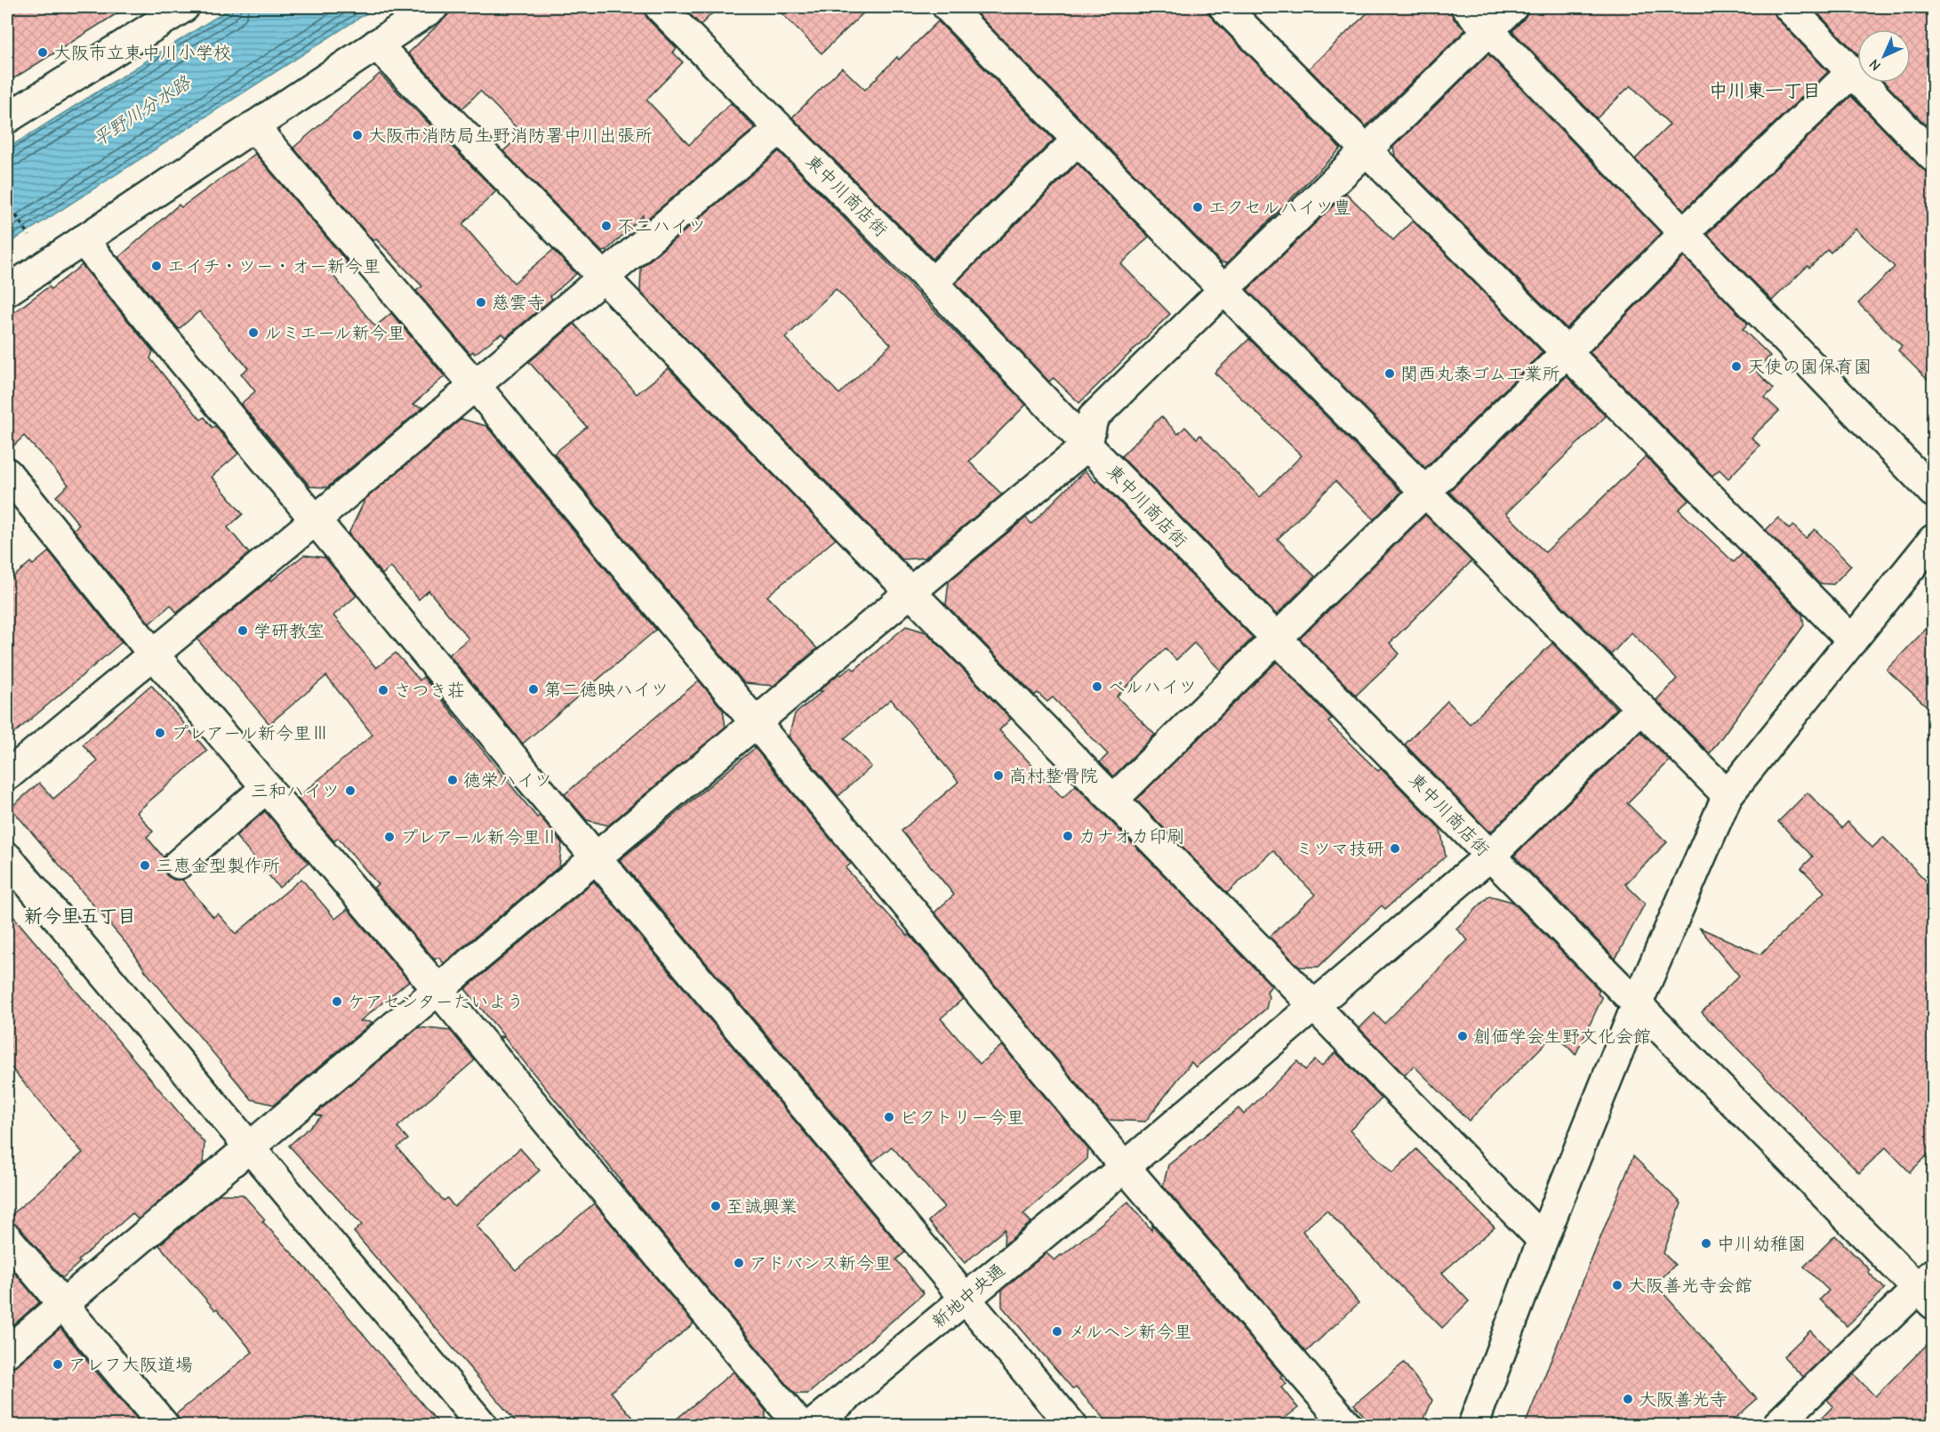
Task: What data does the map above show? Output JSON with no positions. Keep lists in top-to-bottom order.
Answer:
{
  "streets": {
    "street": ["東中川商店街", "新地中央通"]
  },
  "crossings": [
    ["東中川商店街", "新地中央通"]
  ],
  "districts": ["中川東一丁目", "新今里五丁目"],
  "water": ["平野川分水路"],
  "places": [
    "大阪市立東中川小学校",
    "大阪市消防局生野消防署中川出張所",
    "エクセルハイツ豊",
    "不二ハイツ",
    "エイチ・ツー・オー新今里",
    "慈雲寺",
    "ルミエール新今里",
    "天使の園保育園",
    "関西丸泰ゴム工業所",
    "学研教室",
    "ベルハイツ",
    "第二徳映ハイツ",
    "さつき荘",
    "プレアール新今里Ⅲ",
    "高村整骨院",
    "徳栄ハイツ",
    "三和ハイツ",
    "カナオカ印刷",
    "プレアール新今里Ⅱ",
    "ミツマ技研",
    "三恵金型製作所",
    "ケアセンターたいよう",
    "創価学会生野文化会館",
    "ビクトリー今里",
    "至誠興業",
    "中川幼稚園",
    "アドバンス新今里",
    "大阪善光寺会館",
    "メルヘン新今里",
    "アレフ大阪道場",
    "大阪善光寺"
  ],
  "north": "bottom left"
}
